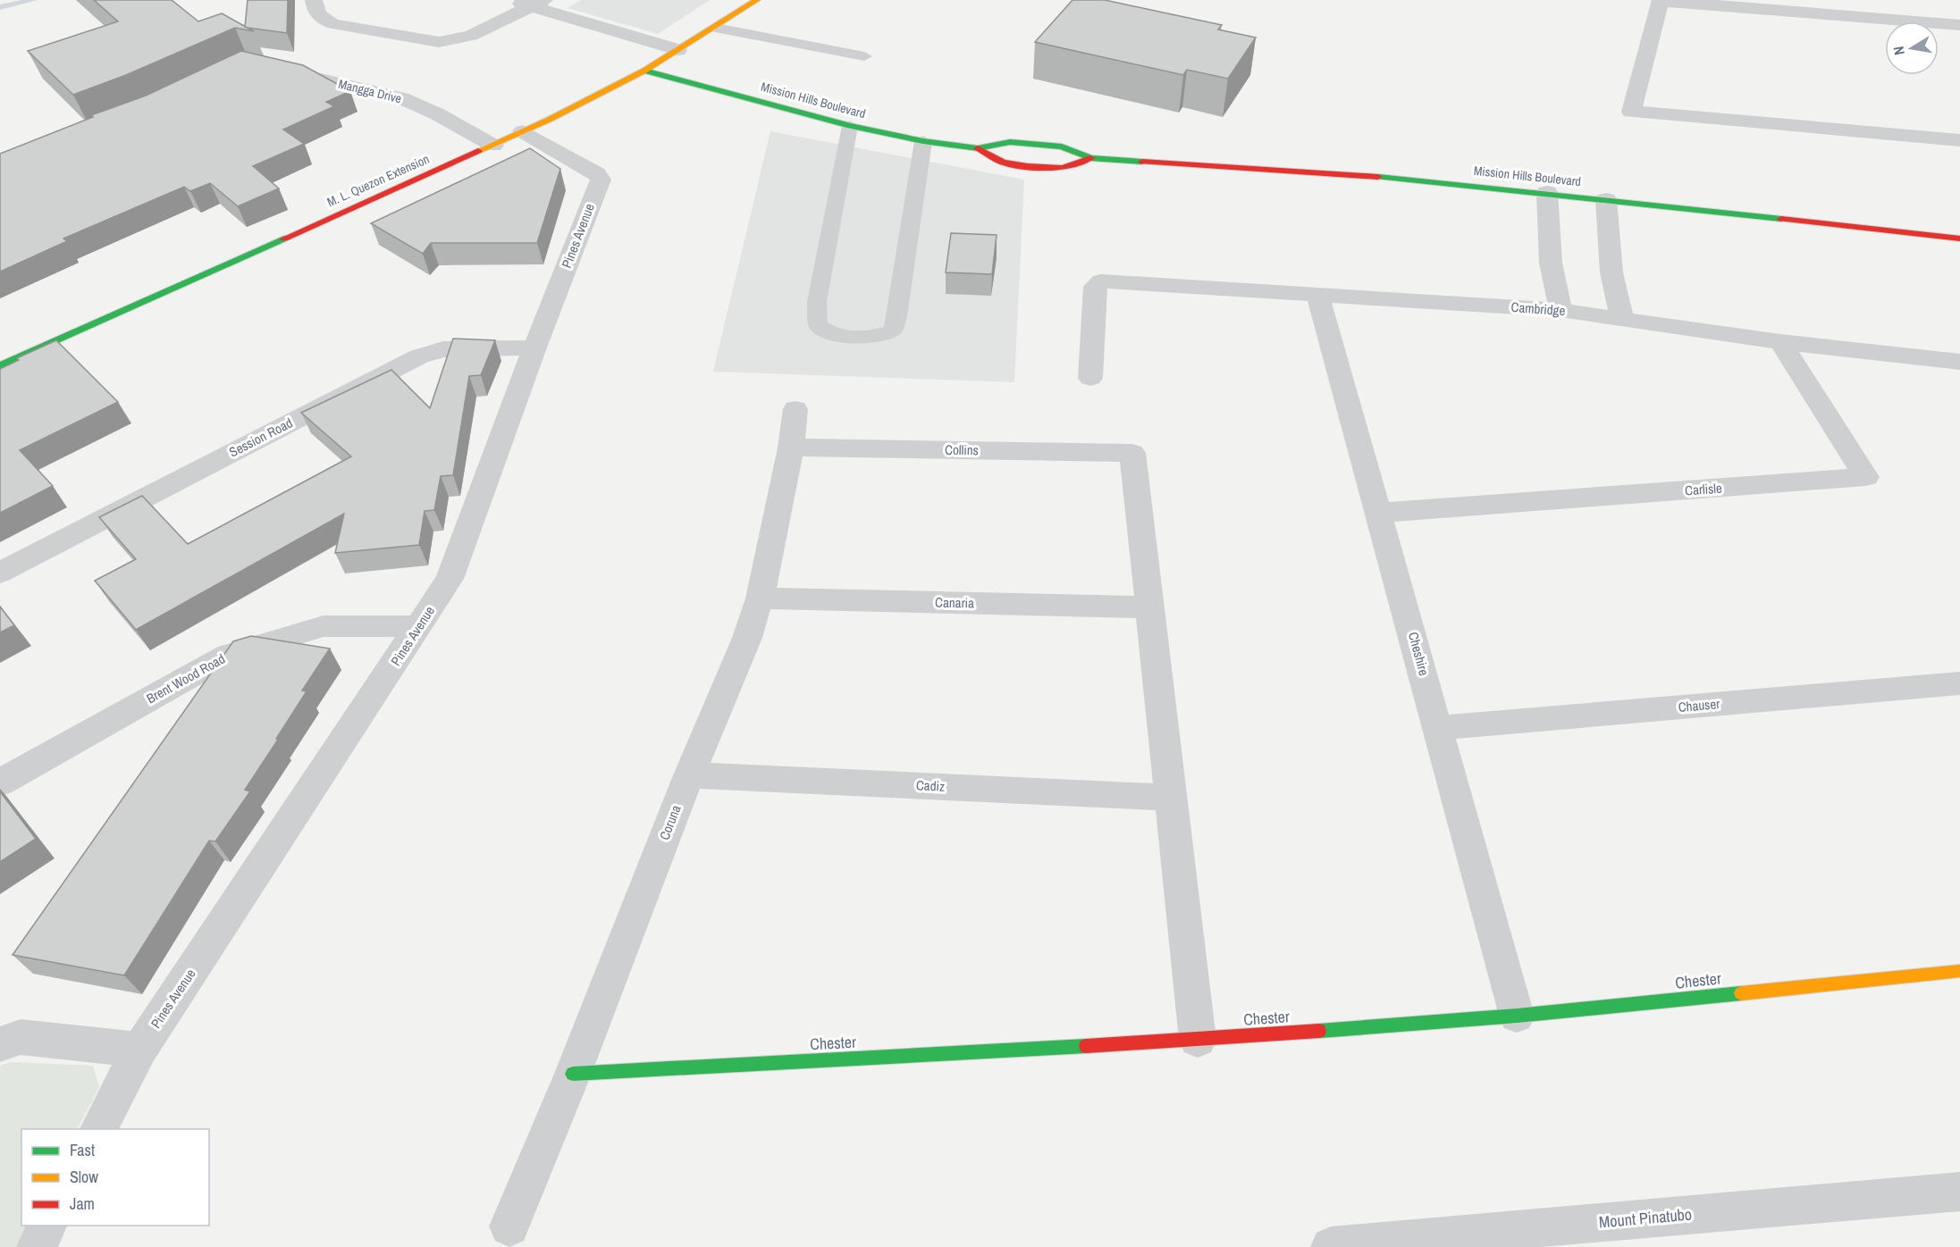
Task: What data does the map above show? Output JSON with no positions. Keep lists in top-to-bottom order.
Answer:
{
  "streets": {
    "street": [
      "Mangga Drive",
      "Mission Hills Boulevard",
      "M. L. Quezon Extension",
      "Pines Avenue",
      "Cambridge",
      "Session Road",
      "Collins",
      "Carlisle",
      "Canaria",
      "Cheshire",
      "Brent Wood Road",
      "Chauser",
      "Cadiz",
      "Coruna",
      "Chester",
      "Mount Pinatubo"
    ]
  },
  "crossings": [
    ["Mangga Drive", "M. L. Quezon Extension"],
    ["Mission Hills Boulevard", "M. L. Quezon Extension"],
    ["M. L. Quezon Extension", "Pines Avenue"],
    ["Pines Avenue", "Session Road"],
    ["Pines Avenue", "Brent Wood Road"],
    ["Cambridge", "Carlisle"],
    ["Cambridge", "Cheshire"],
    ["Collins", "Canaria"],
    ["Collins", "Coruna"],
    ["Carlisle", "Cheshire"],
    ["Canaria", "Coruna"],
    ["Cheshire", "Chauser"],
    ["Cheshire", "Chester"],
    ["Cadiz", "Coruna"],
    ["Coruna", "Chester"]
  ],
  "legend": ["Fast", "Slow", "Jam"],
  "north": "left"
}
